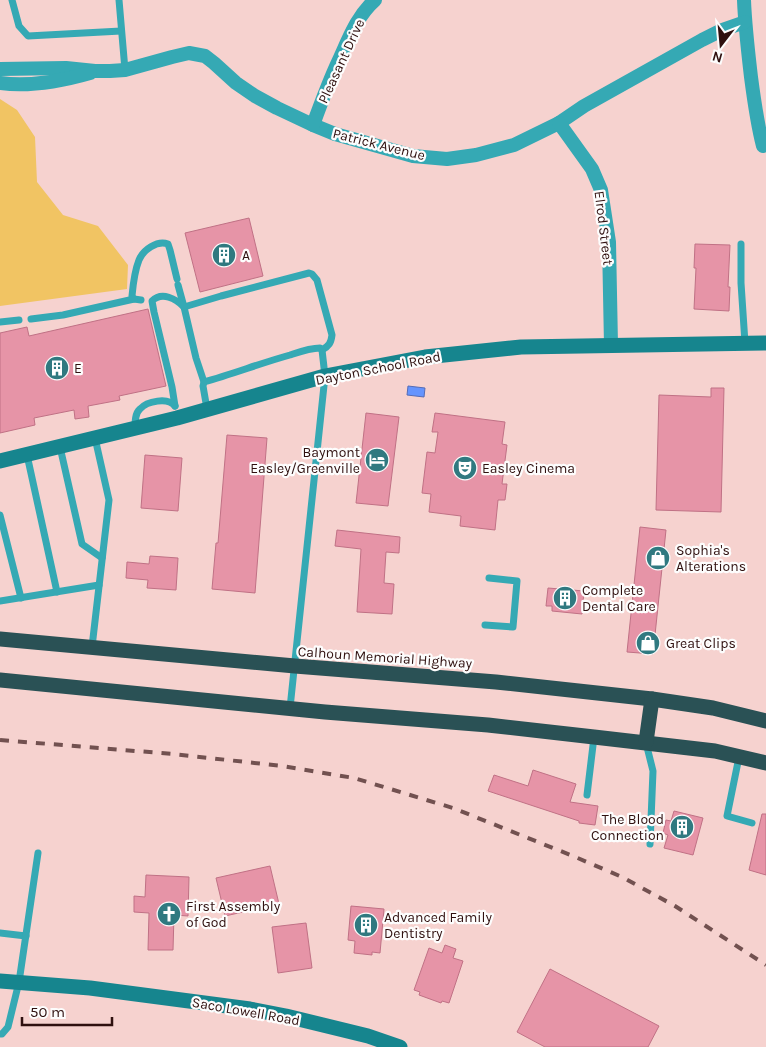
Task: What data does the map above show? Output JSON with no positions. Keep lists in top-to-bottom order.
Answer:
{
  "streets": {
    "highway": ["Calhoun Memorial Highway"],
    "street": [
      "Pleasant Drive",
      "Patrick Avenue",
      "Elrod Street",
      "Dayton School Road",
      "Saco Lowell Road"
    ]
  },
  "crossings": [
    ["Pleasant Drive", "Patrick Avenue"],
    ["Patrick Avenue", "Elrod Street"],
    ["Elrod Street", "Dayton School Road"]
  ],
  "places": {
    "building": [
      "A",
      "E",
      "Complete Dental Care",
      "The Blood Connection",
      "Advanced Family Dentistry"
    ],
    "hotel": ["Baymont Easley/Greenville"],
    "theatre": ["Easley Cinema"],
    "shop": ["Sophia's Alterations", "Great Clips"],
    "church": ["First Assembly of God"]
  },
  "scale_bar": "50 m",
  "north": "bottom"
}
